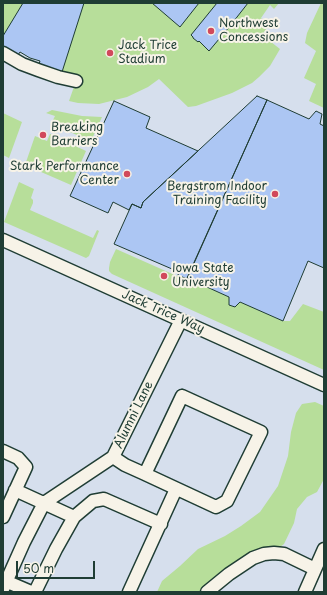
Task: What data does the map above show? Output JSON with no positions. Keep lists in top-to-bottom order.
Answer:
{
  "streets": {
    "street": ["Jack Trice Way", "Alumni Lane"]
  },
  "crossings": [
    ["Jack Trice Way", "Alumni Lane"]
  ],
  "places": [
    "Northwest Concessions",
    "Jack Trice Stadium",
    "Breaking Barriers",
    "Stark Performance Center",
    "Bergstrom Indoor Training Facility",
    "Iowa State University"
  ],
  "scale_bar": "50 m"
}
